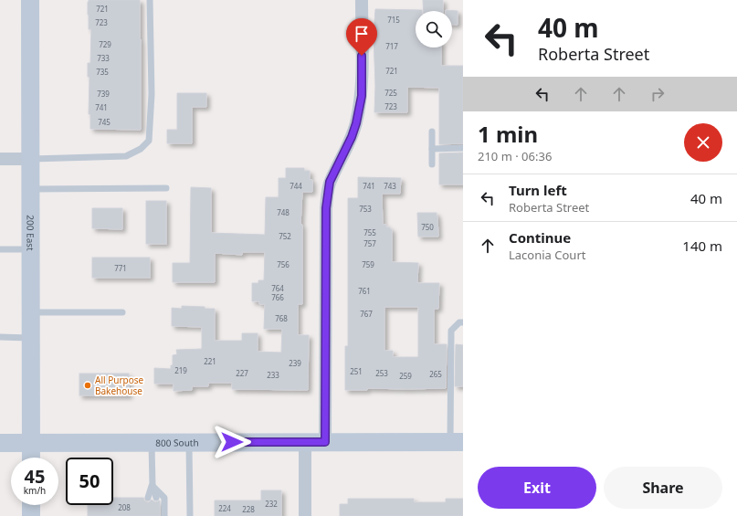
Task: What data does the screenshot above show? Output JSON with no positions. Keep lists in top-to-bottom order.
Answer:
{
  "streets": {
    "street": ["200 East", "800 South"]
  },
  "crossings": [
    ["200 East", "800 South"]
  ],
  "places": ["All Purpose Bakehouse"],
  "house_numbers": [
    "721",
    "715",
    "723",
    "729",
    "717",
    "733",
    "721",
    "735",
    "725",
    "739",
    "723",
    "741",
    "745",
    "744",
    "741",
    "743",
    "753",
    "748",
    "750",
    "755",
    "752",
    "757",
    "756",
    "759",
    "771",
    "764",
    "761",
    "766",
    "767",
    "768",
    "221",
    "239",
    "219",
    "251",
    "227",
    "253",
    "265",
    "233",
    "259",
    "232",
    "208",
    "224",
    "228"
  ],
  "page": {
    "turn": ["40 m", "Roberta Street"],
    "heading": ["1 min", "210 m · 06:36"],
    "list": [
      {
        "name": "Turn left",
        "note": "Roberta Street",
        "value": "40 m"
      },
      {
        "name": "Continue",
        "note": "Laconia Court",
        "value": "140 m"
      }
    ],
    "speed": "45 km/h",
    "limit": "50",
    "buttons": ["Exit", "Share"]
  }
}
